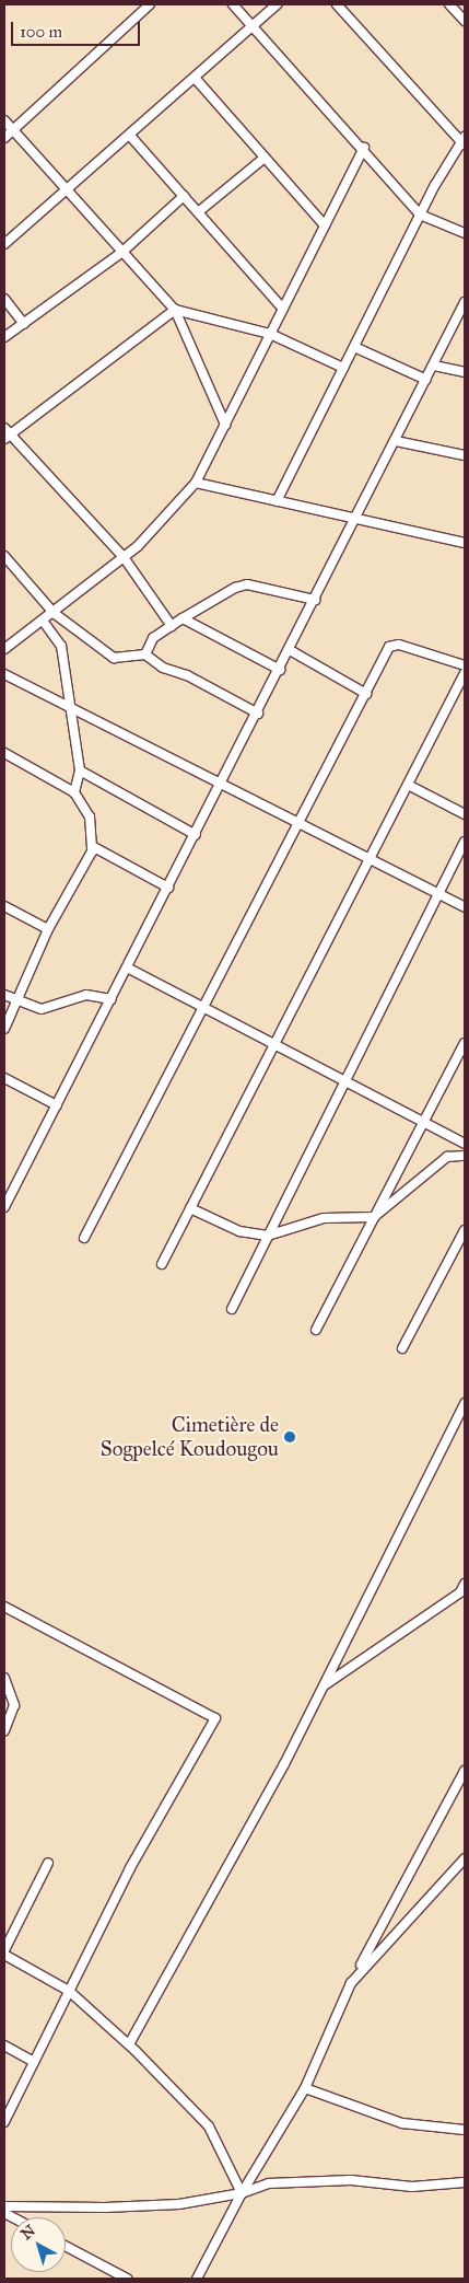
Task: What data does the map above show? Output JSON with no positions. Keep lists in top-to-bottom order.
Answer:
{
  "places": ["Cimetière de Sogpelcé Koudougou"],
  "scale_bar": "100 m",
  "north": "top left"
}
